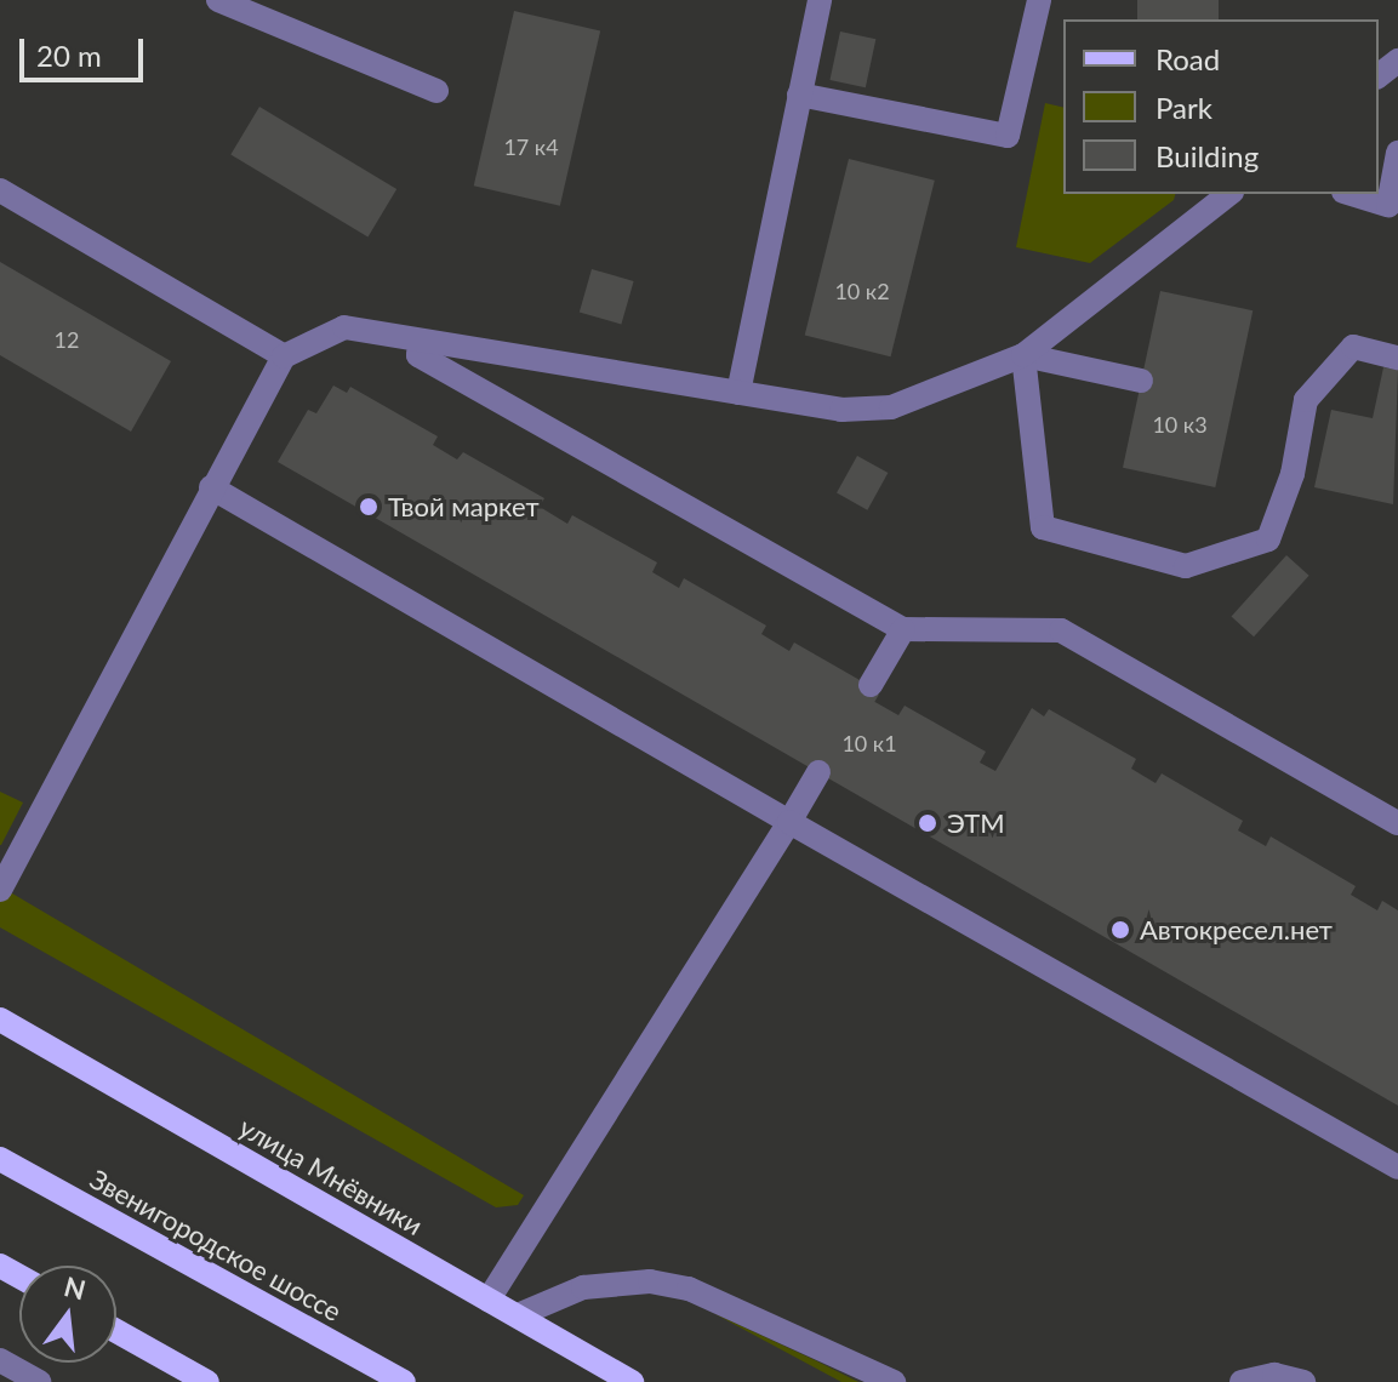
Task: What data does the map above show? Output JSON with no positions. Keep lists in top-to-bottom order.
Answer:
{
  "streets": {
    "main road": ["улица Мнёвники", "Звенигородское шоссе"]
  },
  "places": ["Твой маркет", "ЭТМ", "Автокресел.нет"],
  "house_numbers": [
    "17 к4",
    "10 к2",
    "12",
    "10 к3",
    "10 к1"
  ],
  "legend": ["Road", "Park", "Building"],
  "scale_bar": "20 m",
  "north": "top"
}
